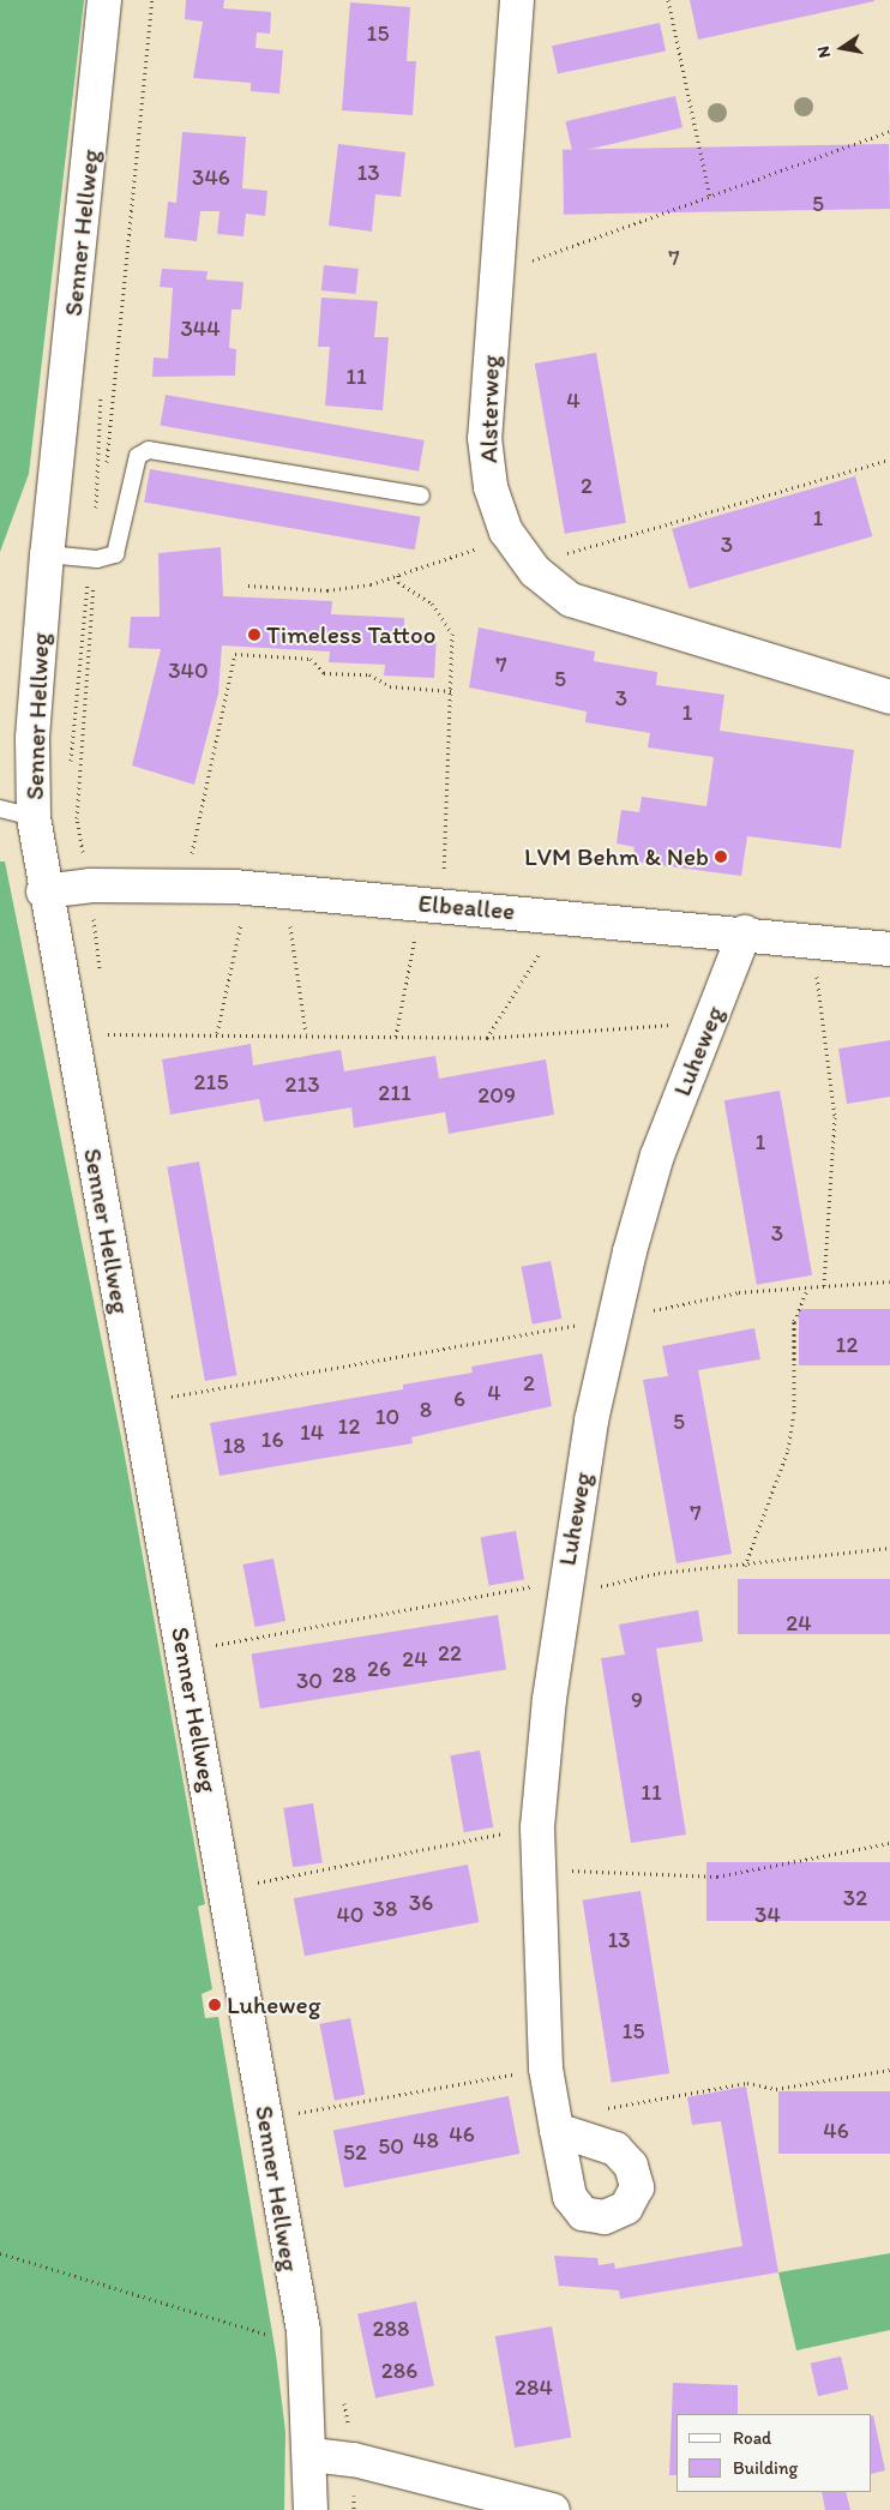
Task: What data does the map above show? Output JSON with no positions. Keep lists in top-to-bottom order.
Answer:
{
  "streets": {
    "street": [
      "Senner Hellweg",
      "Alsterweg",
      "Elbeallee",
      "Luheweg"
    ]
  },
  "crossings": [
    ["Senner Hellweg", "Elbeallee"],
    ["Elbeallee", "Luheweg"]
  ],
  "places": ["Timeless Tattoo", "LVM Behm & Neb", "Luheweg"],
  "house_numbers": [
    "15",
    "13",
    "346",
    "5",
    "7",
    "344",
    "11",
    "4",
    "2",
    "1",
    "3",
    "7",
    "340",
    "5",
    "3",
    "1",
    "215",
    "213",
    "211",
    "209",
    "1",
    "3",
    "12",
    "2",
    "4",
    "6",
    "8",
    "10",
    "5",
    "12",
    "14",
    "16",
    "18",
    "7",
    "24",
    "22",
    "24",
    "26",
    "28",
    "30",
    "9",
    "11",
    "32",
    "36",
    "38",
    "40",
    "34",
    "13",
    "15",
    "46",
    "46",
    "48",
    "50",
    "52",
    "288",
    "286",
    "284"
  ],
  "legend": ["Road", "Building"],
  "north": "left"
}
